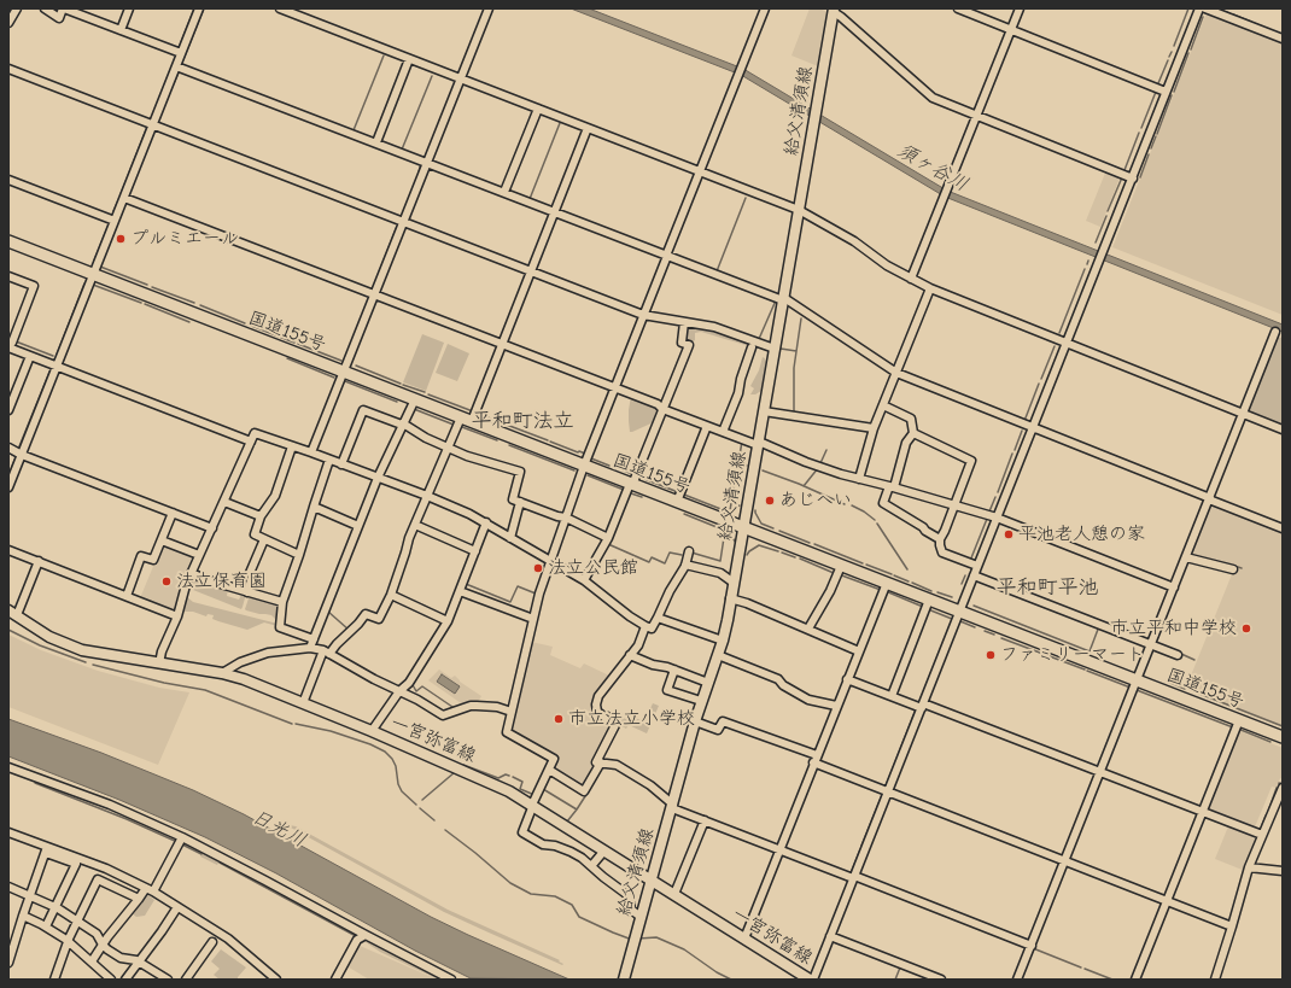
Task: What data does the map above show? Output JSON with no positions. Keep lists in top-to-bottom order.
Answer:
{
  "streets": {
    "highway": ["国道155号"],
    "main road": ["給父清須線", "一宮弥富線"]
  },
  "crossings": [
    ["給父清須線", "国道155号"],
    ["給父清須線", "一宮弥富線"]
  ],
  "districts": ["平和町法立", "平和町平池"],
  "water": ["須ヶ谷川", "日光川"],
  "places": [
    "プルミエール",
    "あじへい",
    "平池老人憩の家",
    "法立公民館",
    "法立保育園",
    "市立平和中学校",
    "ファミリーマート",
    "市立法立小学校"
  ]
}
